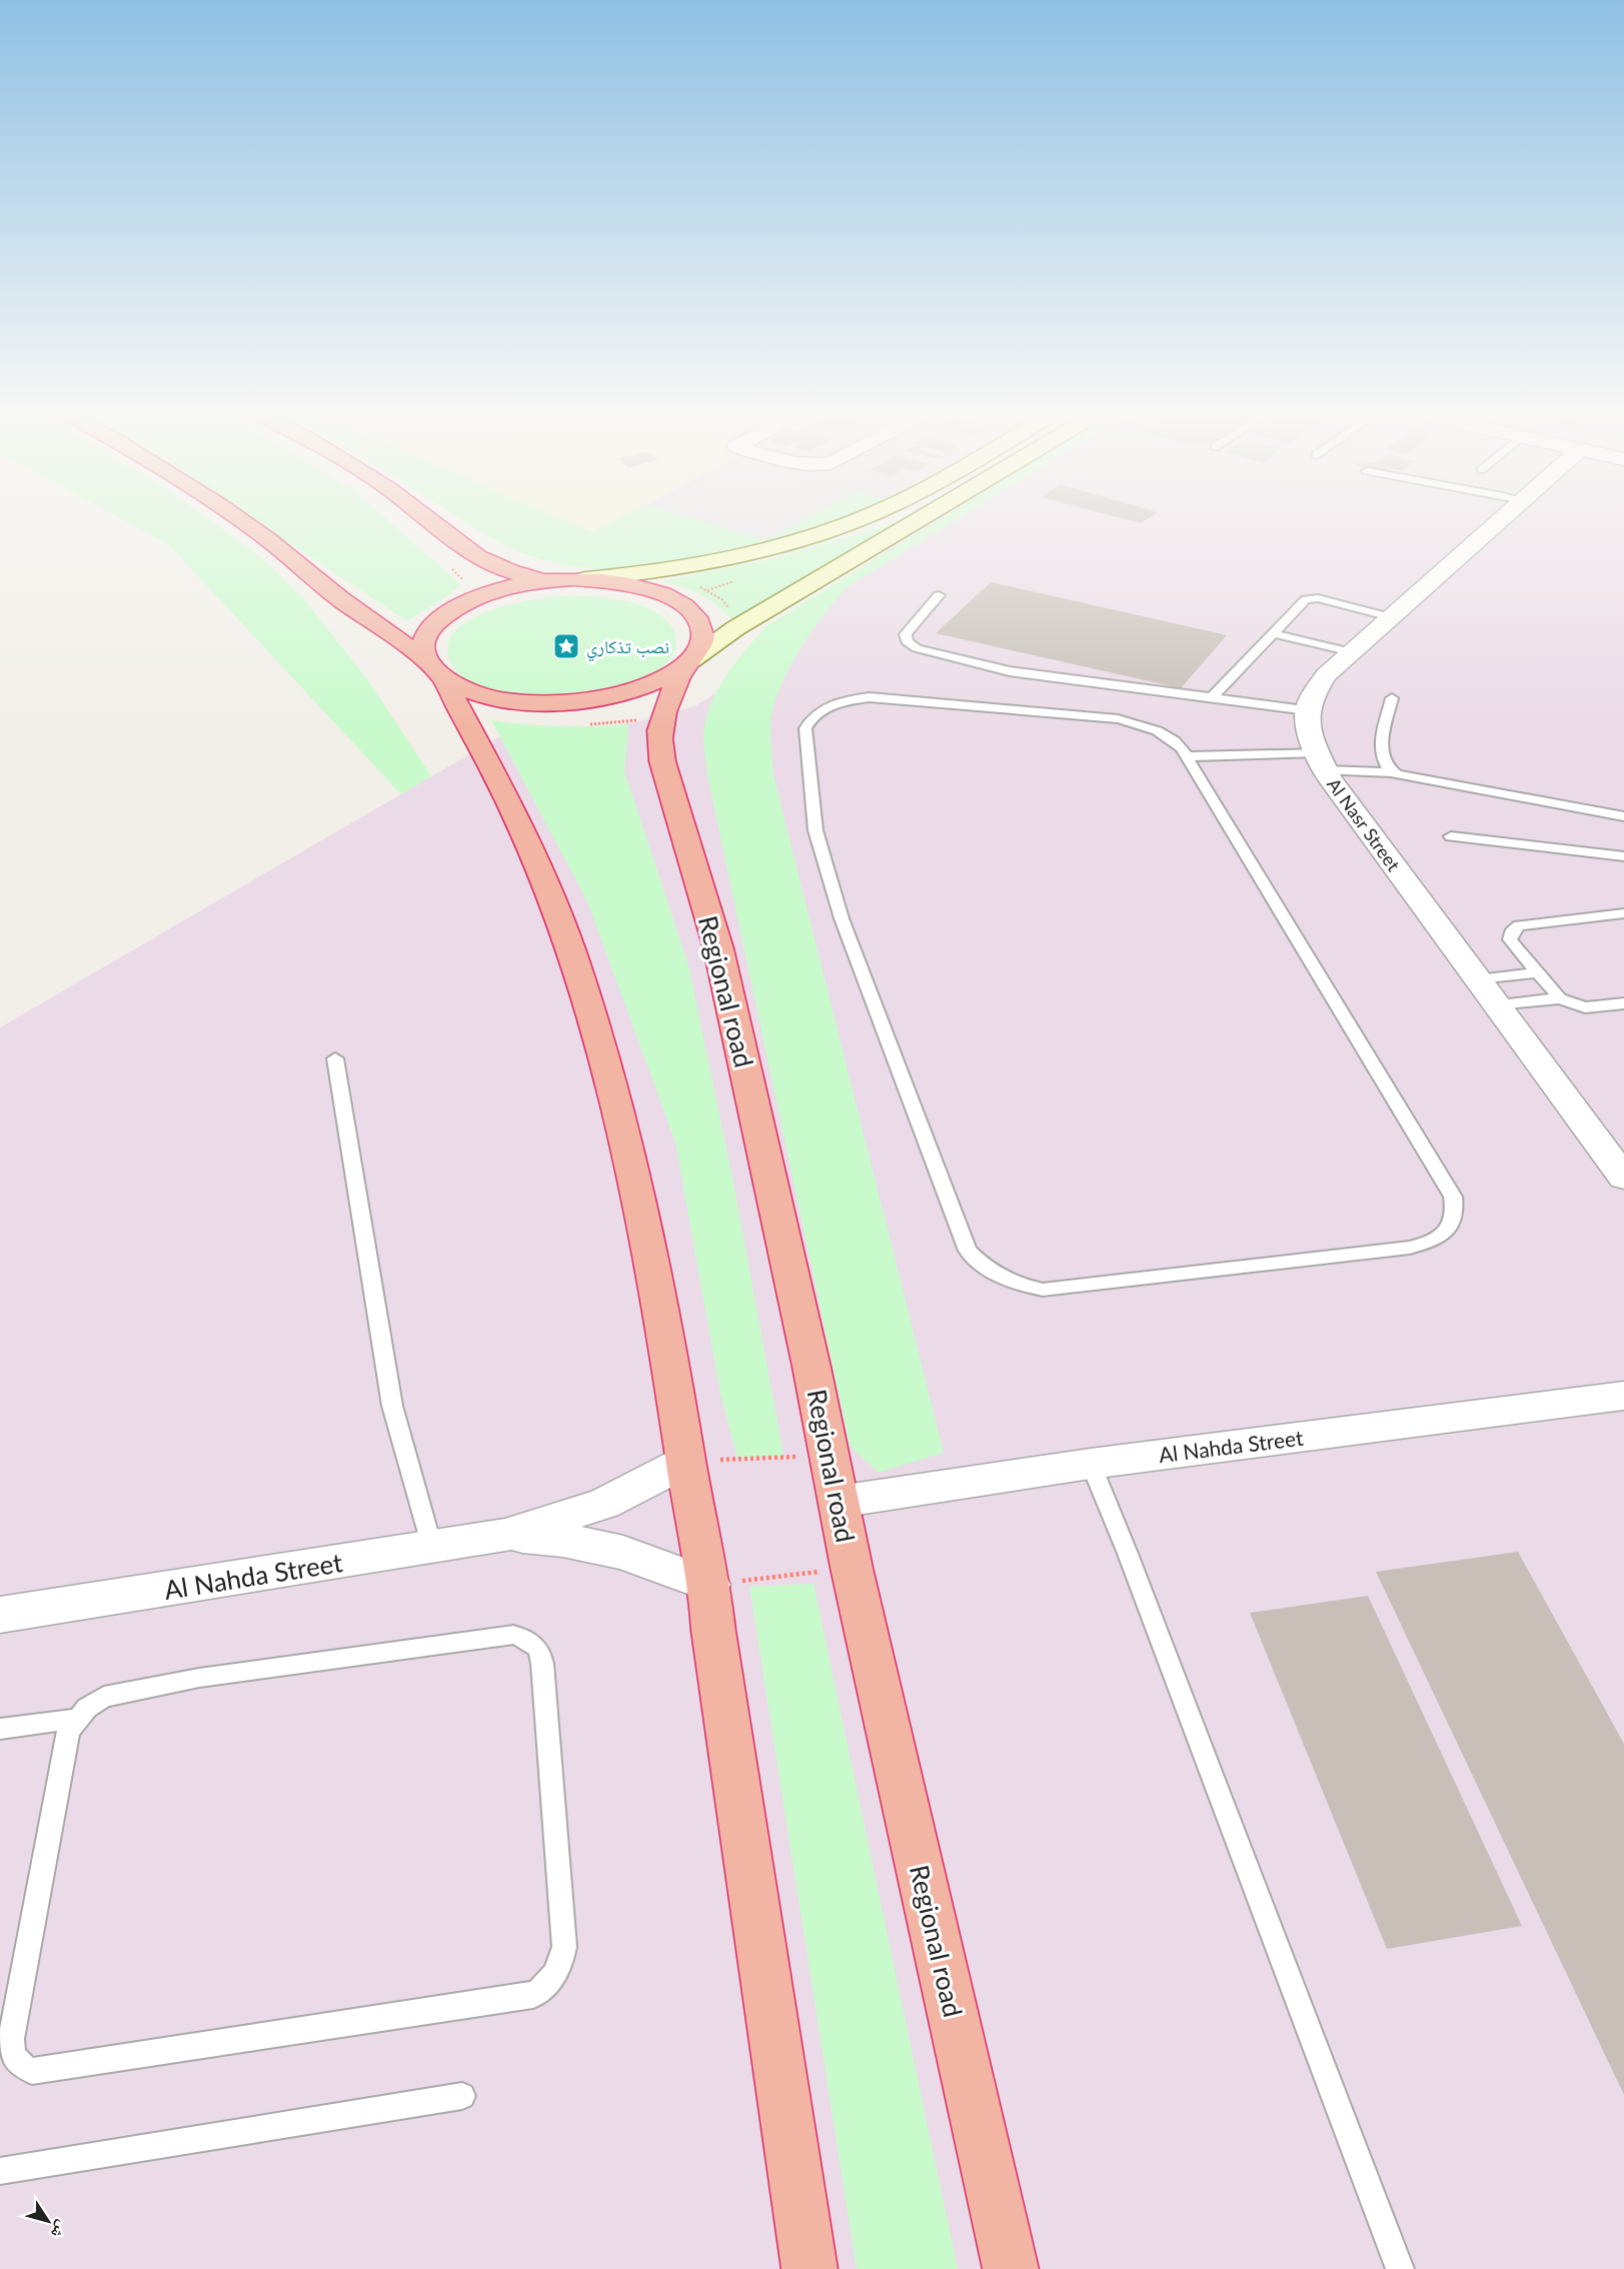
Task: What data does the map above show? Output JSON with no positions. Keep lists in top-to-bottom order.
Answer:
{
  "streets": {
    "highway": ["Regional road"],
    "street": ["Al Nasr Street", "Al Nahda Street"]
  },
  "crossings": [
    ["Regional road", "Al Nahda Street"]
  ],
  "places": {
    "place": ["نصب تذكاري"]
  },
  "north": "bottom right"
}
